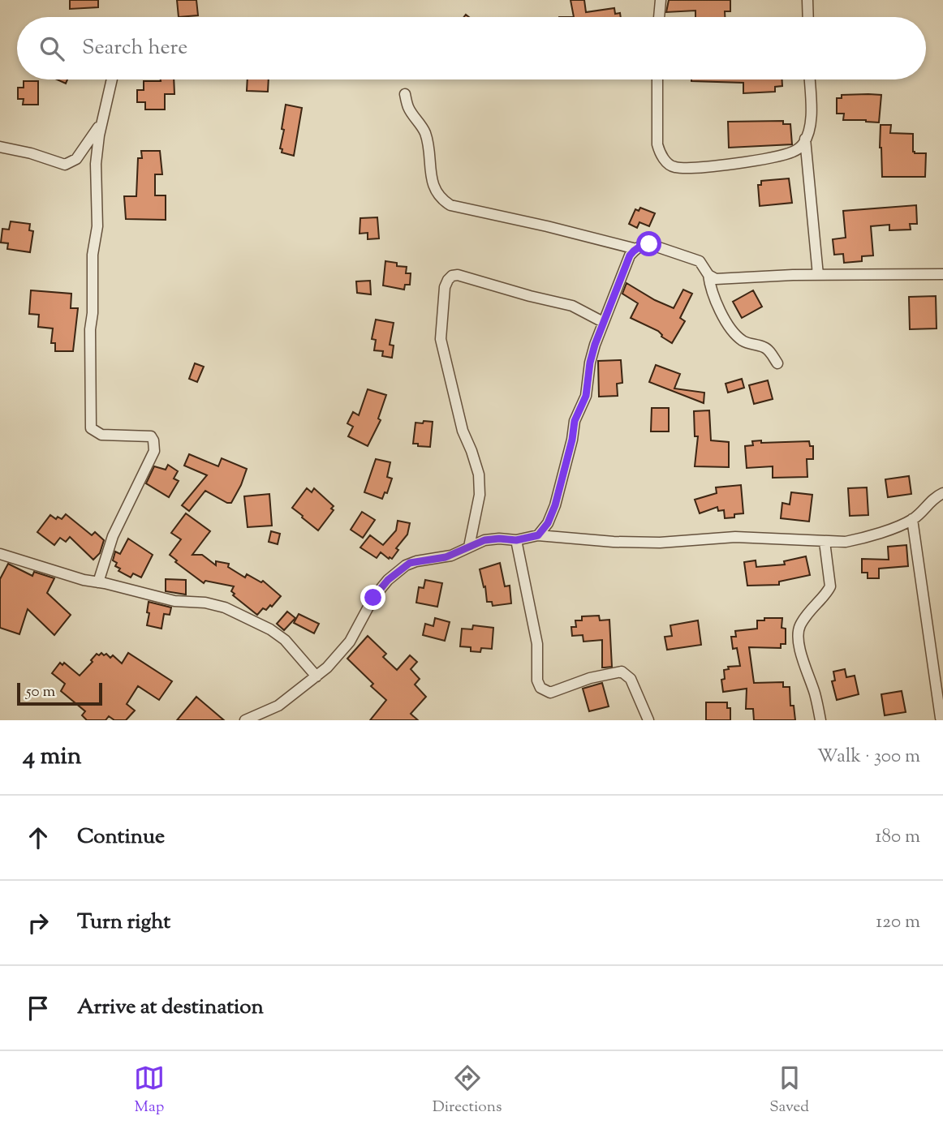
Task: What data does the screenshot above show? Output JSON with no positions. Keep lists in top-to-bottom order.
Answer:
{
  "scale_bar": "50 m",
  "page": {
    "search": "Search here",
    "scale": "50 m",
    "heading": ["4 min", "Walk · 300 m"],
    "list": [
      ["Continue", "180 m"],
      ["Turn right", "120 m"],
      "Arrive at destination"
    ],
    "nav": ["Map", "Directions", "Saved"]
  }
}
